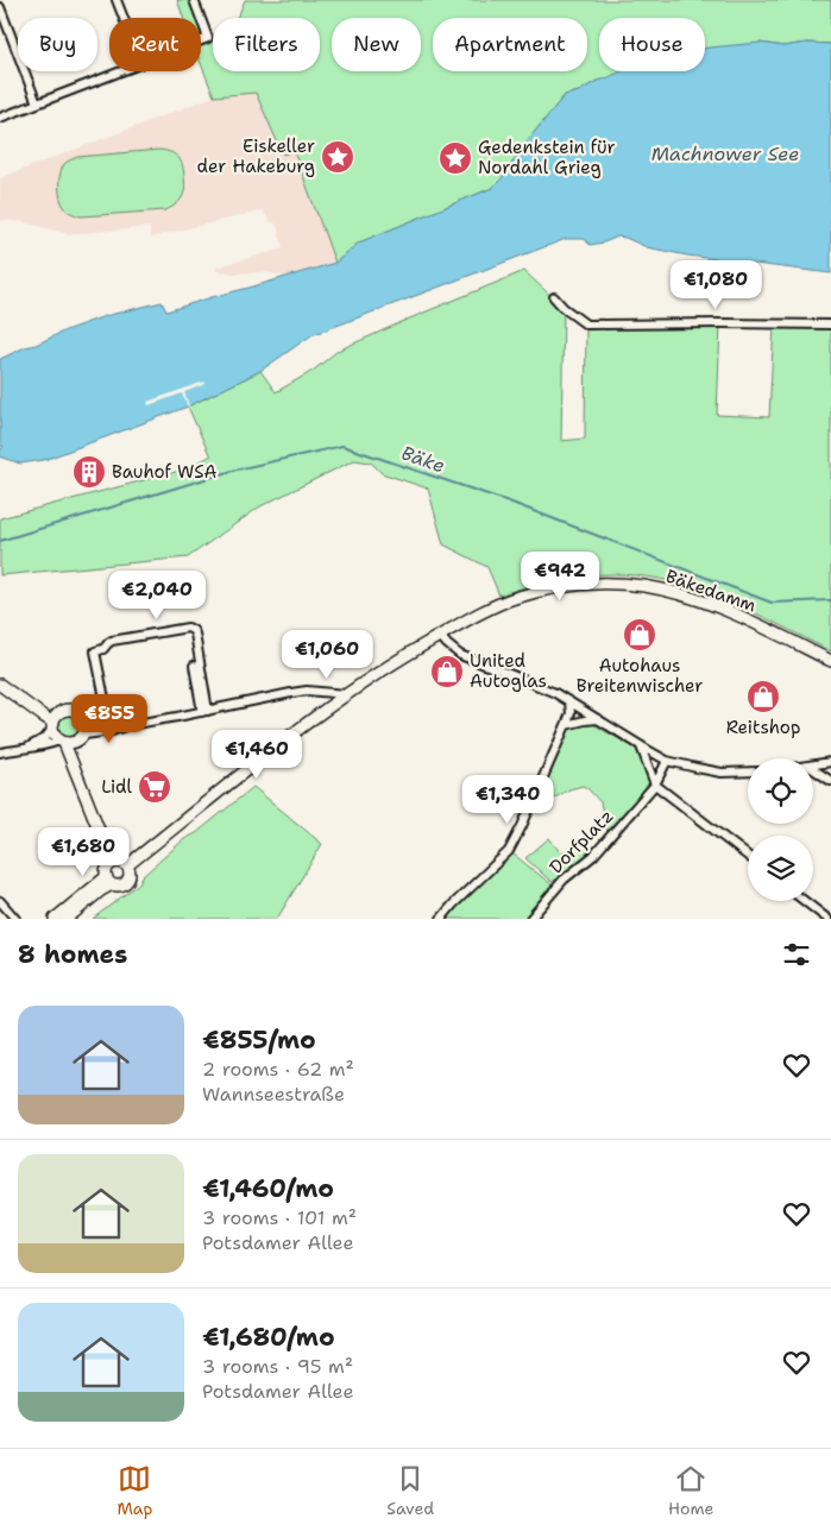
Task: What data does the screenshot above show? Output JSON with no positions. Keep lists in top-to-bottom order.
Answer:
{
  "streets": {
    "street": ["Bäkedamm", "Dorfplatz"]
  },
  "water": ["Machnower See", "Bäke"],
  "places": {
    "place": ["Eiskeller der Hakeburg", "Gedenkstein für Nordahl Grieg"],
    "building": ["Bauhof WSA"],
    "shop": ["Autohaus Breitenwischer", "United Autoglas", "Reitshop"],
    "supermarket": ["Lidl"]
  },
  "page": {
    "chip": [
      "Buy",
      "Rent",
      "Filters",
      "New",
      "Apartment",
      "House"
    ],
    "price": [
      "€1,080",
      "€942",
      "€2,040",
      "€1,060",
      "€855",
      "€1,460",
      "€1,340",
      "€1,680"
    ],
    "heading": "8 homes",
    "list": [
      {
        "name": "€855/mo",
        "note": "2 rooms · 62 m² · Wannseestraße"
      },
      {
        "name": "€1,460/mo",
        "note": "3 rooms · 101 m² · Potsdamer Allee"
      },
      {
        "name": "€1,680/mo",
        "note": "3 rooms · 95 m² · Potsdamer Allee"
      }
    ],
    "tabs": ["Map", "Saved", "Home"]
  }
}
